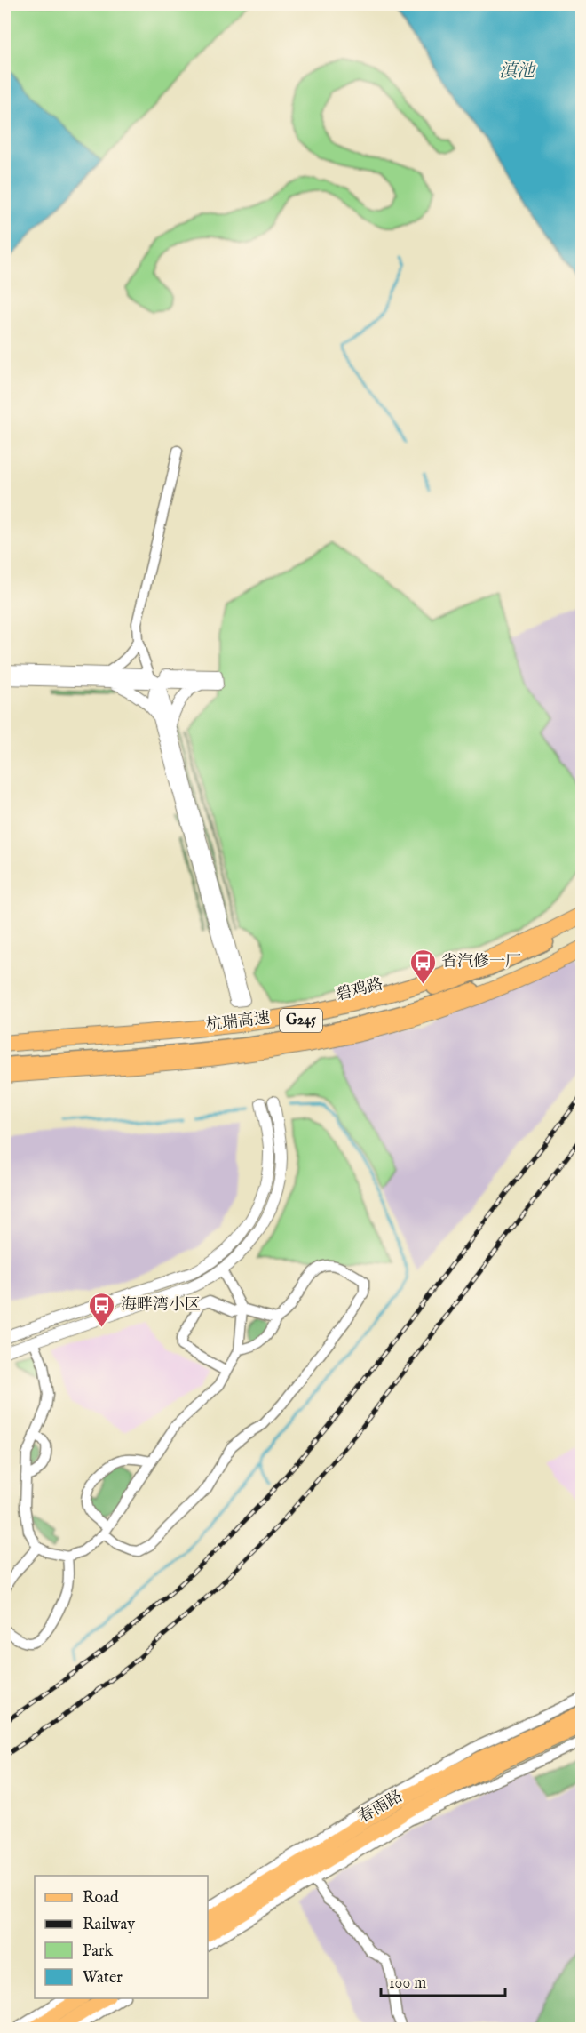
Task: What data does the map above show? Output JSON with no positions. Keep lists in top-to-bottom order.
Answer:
{
  "streets": {
    "highway": ["碧鸡路", "G245", "杭瑞高速"],
    "main road": ["春雨路"]
  },
  "water": ["滇池"],
  "places": {
    "bus stop": ["省汽修一厂", "海畔湾小区"]
  },
  "legend": [
    "Road",
    "Railway",
    "Park",
    "Water"
  ],
  "scale_bar": "100 m"
}
